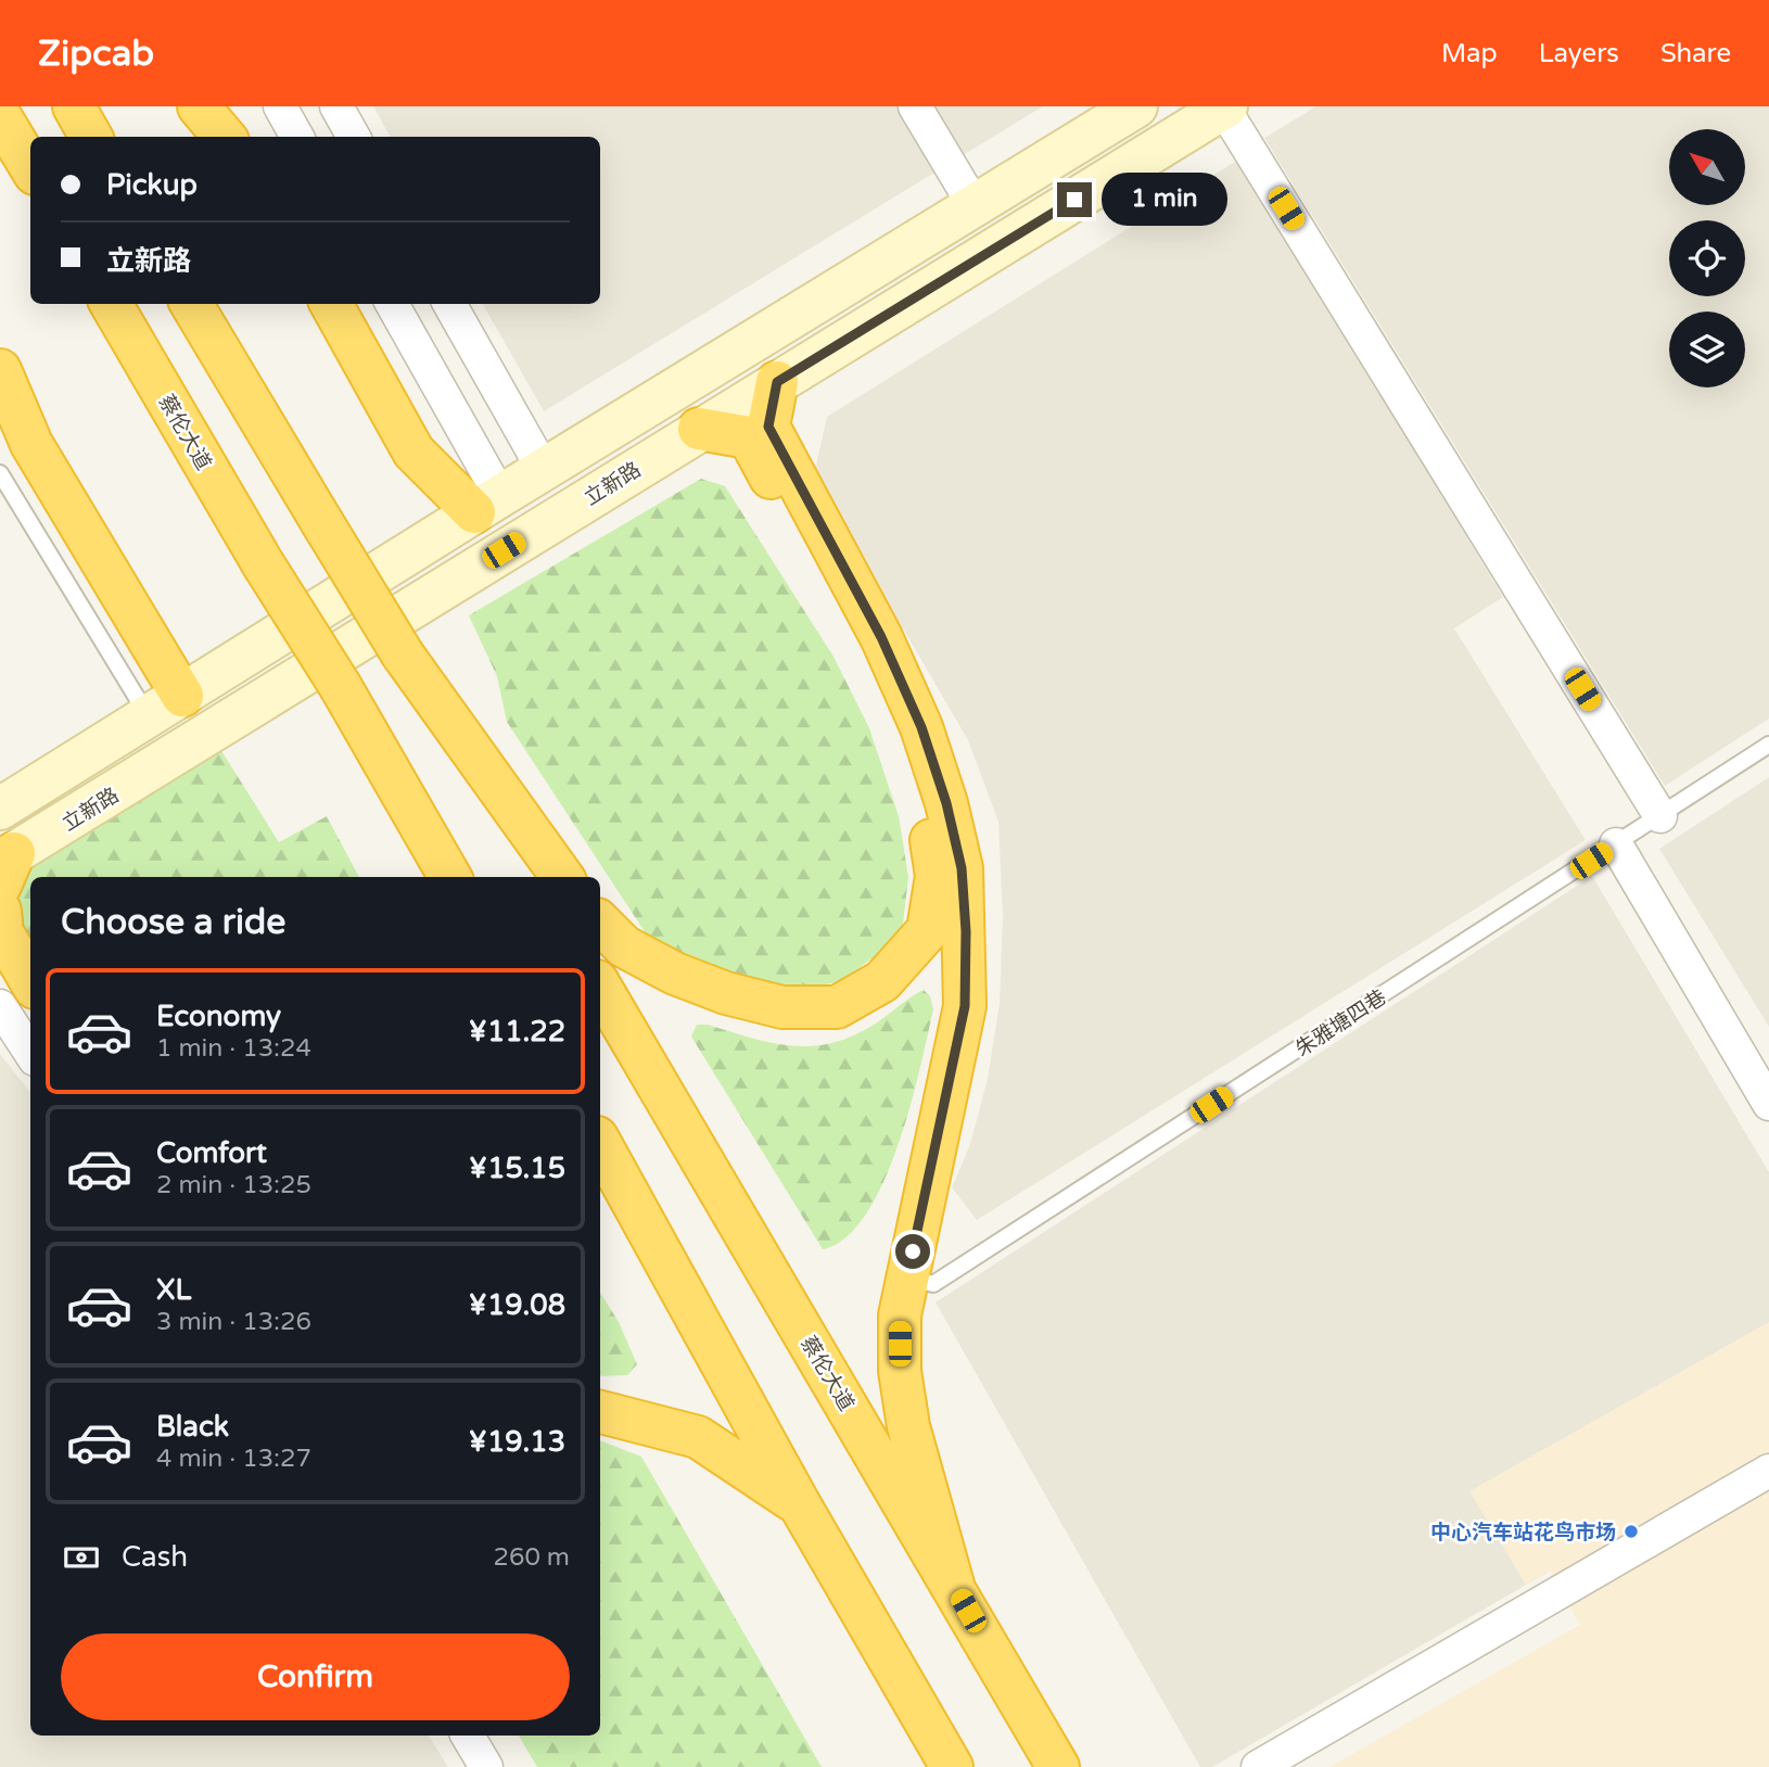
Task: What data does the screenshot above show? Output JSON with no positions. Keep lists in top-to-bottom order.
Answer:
{
  "streets": {
    "highway": ["蔡伦大道"],
    "main road": ["立新路"],
    "lane": ["朱雅塘四巷"]
  },
  "places": ["中心汽车站花鸟市场"],
  "north": "top left",
  "page": {
    "header": "Zipcab",
    "nav": ["Map", "Layers", "Share"],
    "banner": ["Pickup", "立新路"],
    "bubble": "1 min",
    "heading": "Choose a ride",
    "list": [
      {
        "name": "Economy",
        "note": "1 min · 13:24",
        "value": "¥11.22"
      },
      {
        "name": "Comfort",
        "note": "2 min · 13:25",
        "value": "¥15.15"
      },
      {
        "name": "XL",
        "note": "3 min · 13:26",
        "value": "¥19.08"
      },
      {
        "name": "Black",
        "note": "4 min · 13:27",
        "value": "¥19.13"
      }
    ],
    "pay": ["Cash", "260 m"],
    "buttons": "Confirm"
  }
}
